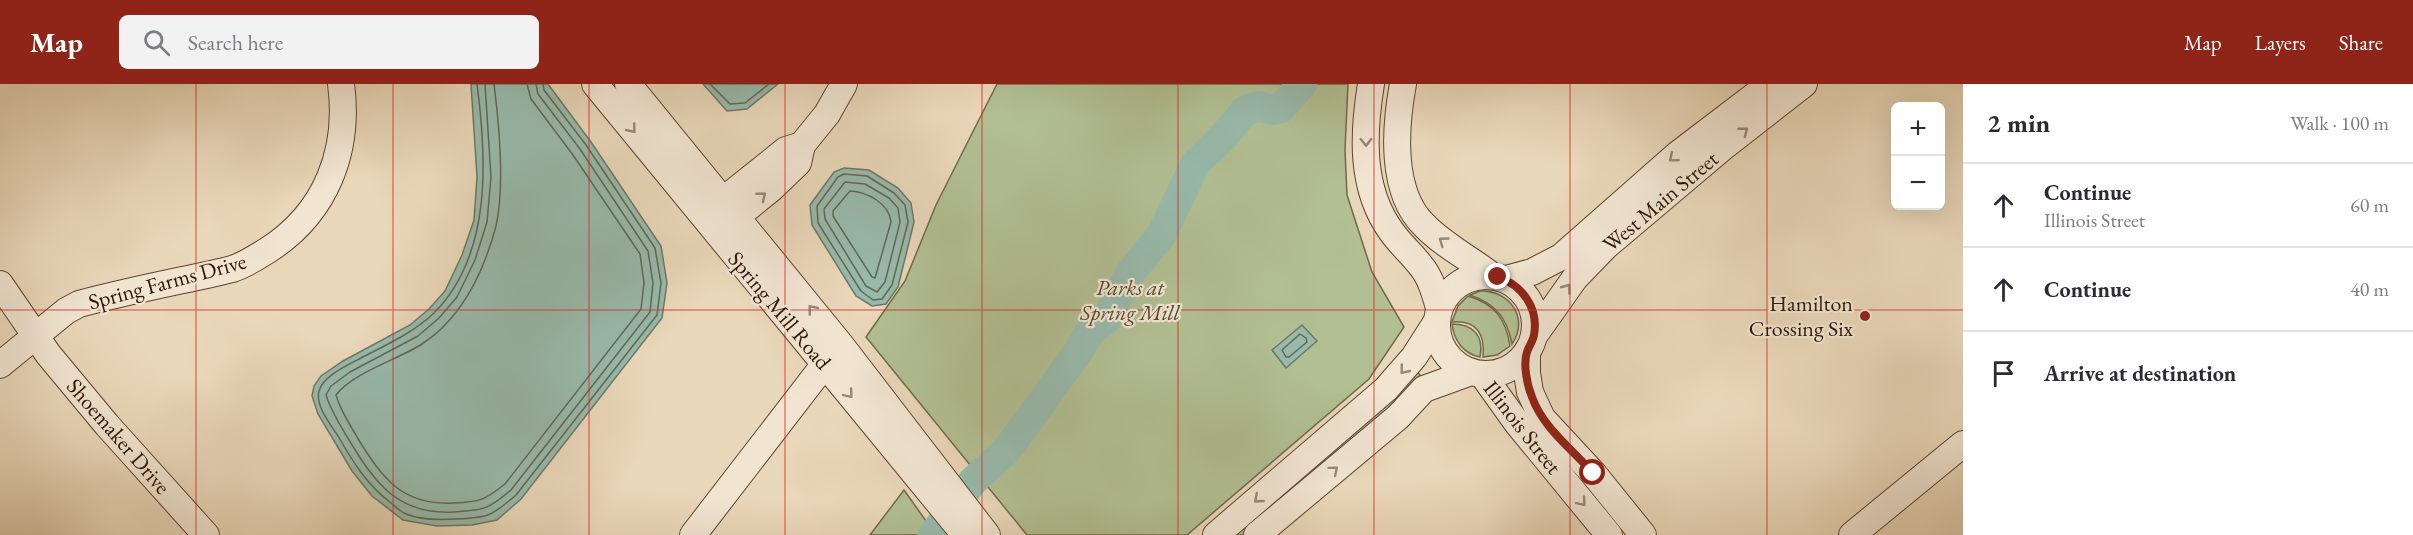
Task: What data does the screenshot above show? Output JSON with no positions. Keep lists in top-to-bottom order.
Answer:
{
  "streets": {
    "street": [
      "West Main Street",
      "Spring Farms Drive",
      "Spring Mill Road",
      "Illinois Street",
      "Shoemaker Drive"
    ]
  },
  "crossings": [
    ["West Main Street", "Illinois Street"],
    ["Spring Farms Drive", "Shoemaker Drive"]
  ],
  "parks": ["Parks at Spring Mill"],
  "places": ["Hamilton Crossing Six"],
  "page": {
    "header": "Map",
    "search": "Search here",
    "nav": ["Map", "Layers", "Share"],
    "heading": ["2 min", "Walk · 100 m"],
    "map_buttons": ["+", "−"],
    "list": [
      ["Continue", "Illinois Street", "60 m"],
      ["Continue", "40 m"],
      "Arrive at destination"
    ]
  }
}
